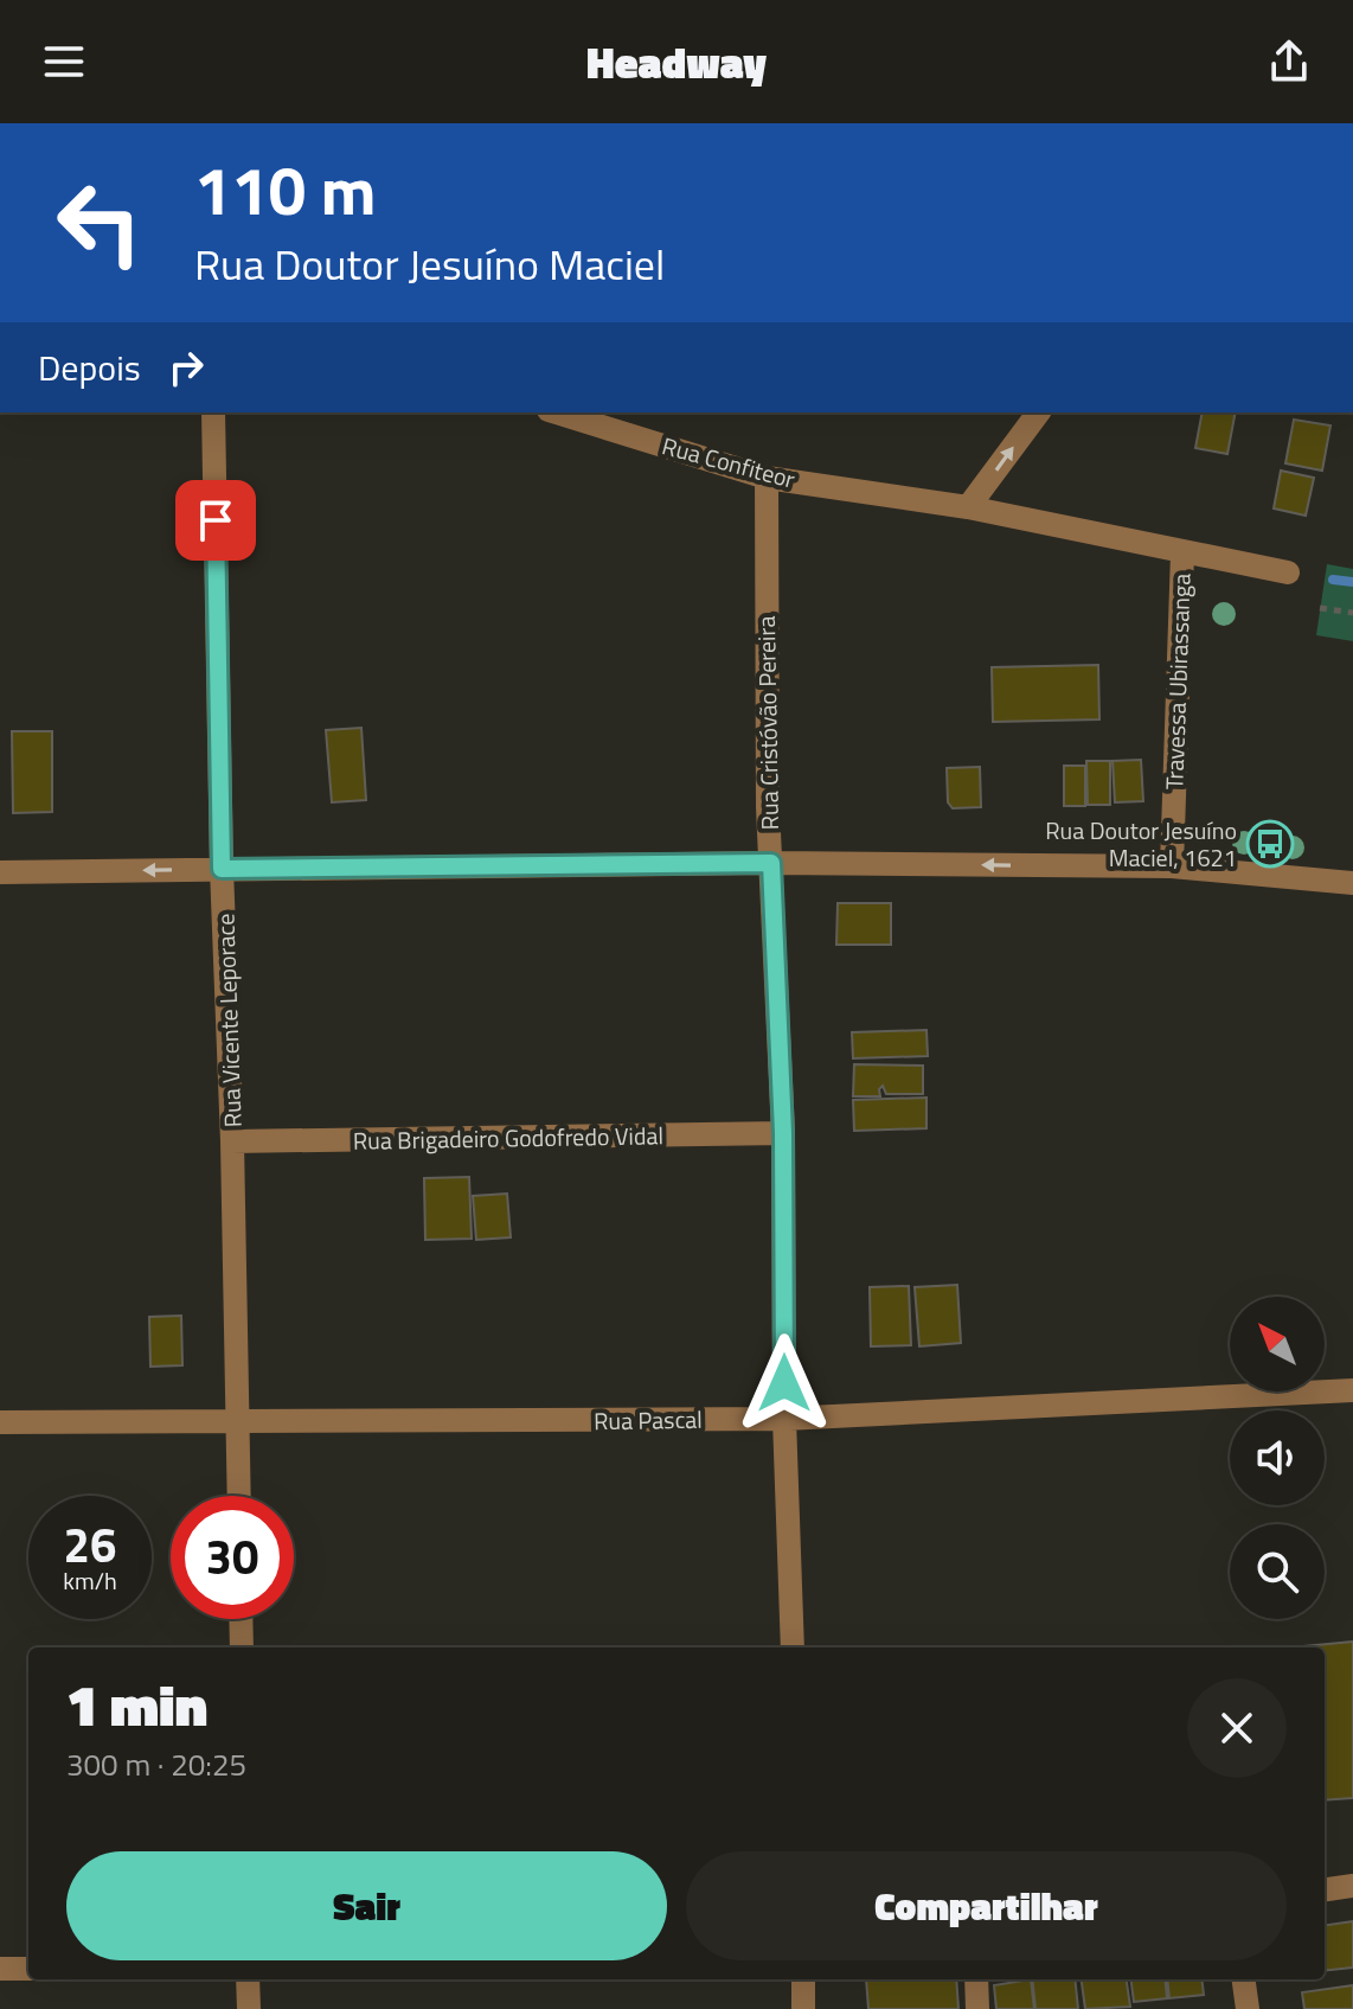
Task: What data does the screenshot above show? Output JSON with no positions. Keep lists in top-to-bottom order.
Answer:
{
  "streets": {
    "street": [
      "Rua Confiteor",
      "Travessa Ubirassanga",
      "Rua Cristóvão Pereira",
      "Rua Vicente Leporace",
      "Rua Brigadeiro Godofredo Vidal",
      "Rua Pascal"
    ]
  },
  "crossings": [
    ["Rua Confiteor", "Travessa Ubirassanga"],
    ["Rua Confiteor", "Rua Cristóvão Pereira"],
    ["Rua Cristóvão Pereira", "Rua Brigadeiro Godofredo Vidal"],
    ["Rua Cristóvão Pereira", "Rua Pascal"],
    ["Rua Vicente Leporace", "Rua Brigadeiro Godofredo Vidal"],
    ["Rua Vicente Leporace", "Rua Pascal"]
  ],
  "places": {
    "bus stop": ["Rua Doutor Jesuíno Maciel, 1621"]
  },
  "north": "top left",
  "page": {
    "header": "Headway",
    "turn": ["110 m", "Rua Doutor Jesuíno Maciel"],
    "then": "Depois",
    "speed": "26 km/h",
    "limit": "30",
    "heading": ["1 min", "300 m · 20:25"],
    "buttons": ["Sair", "Compartilhar"]
  }
}
